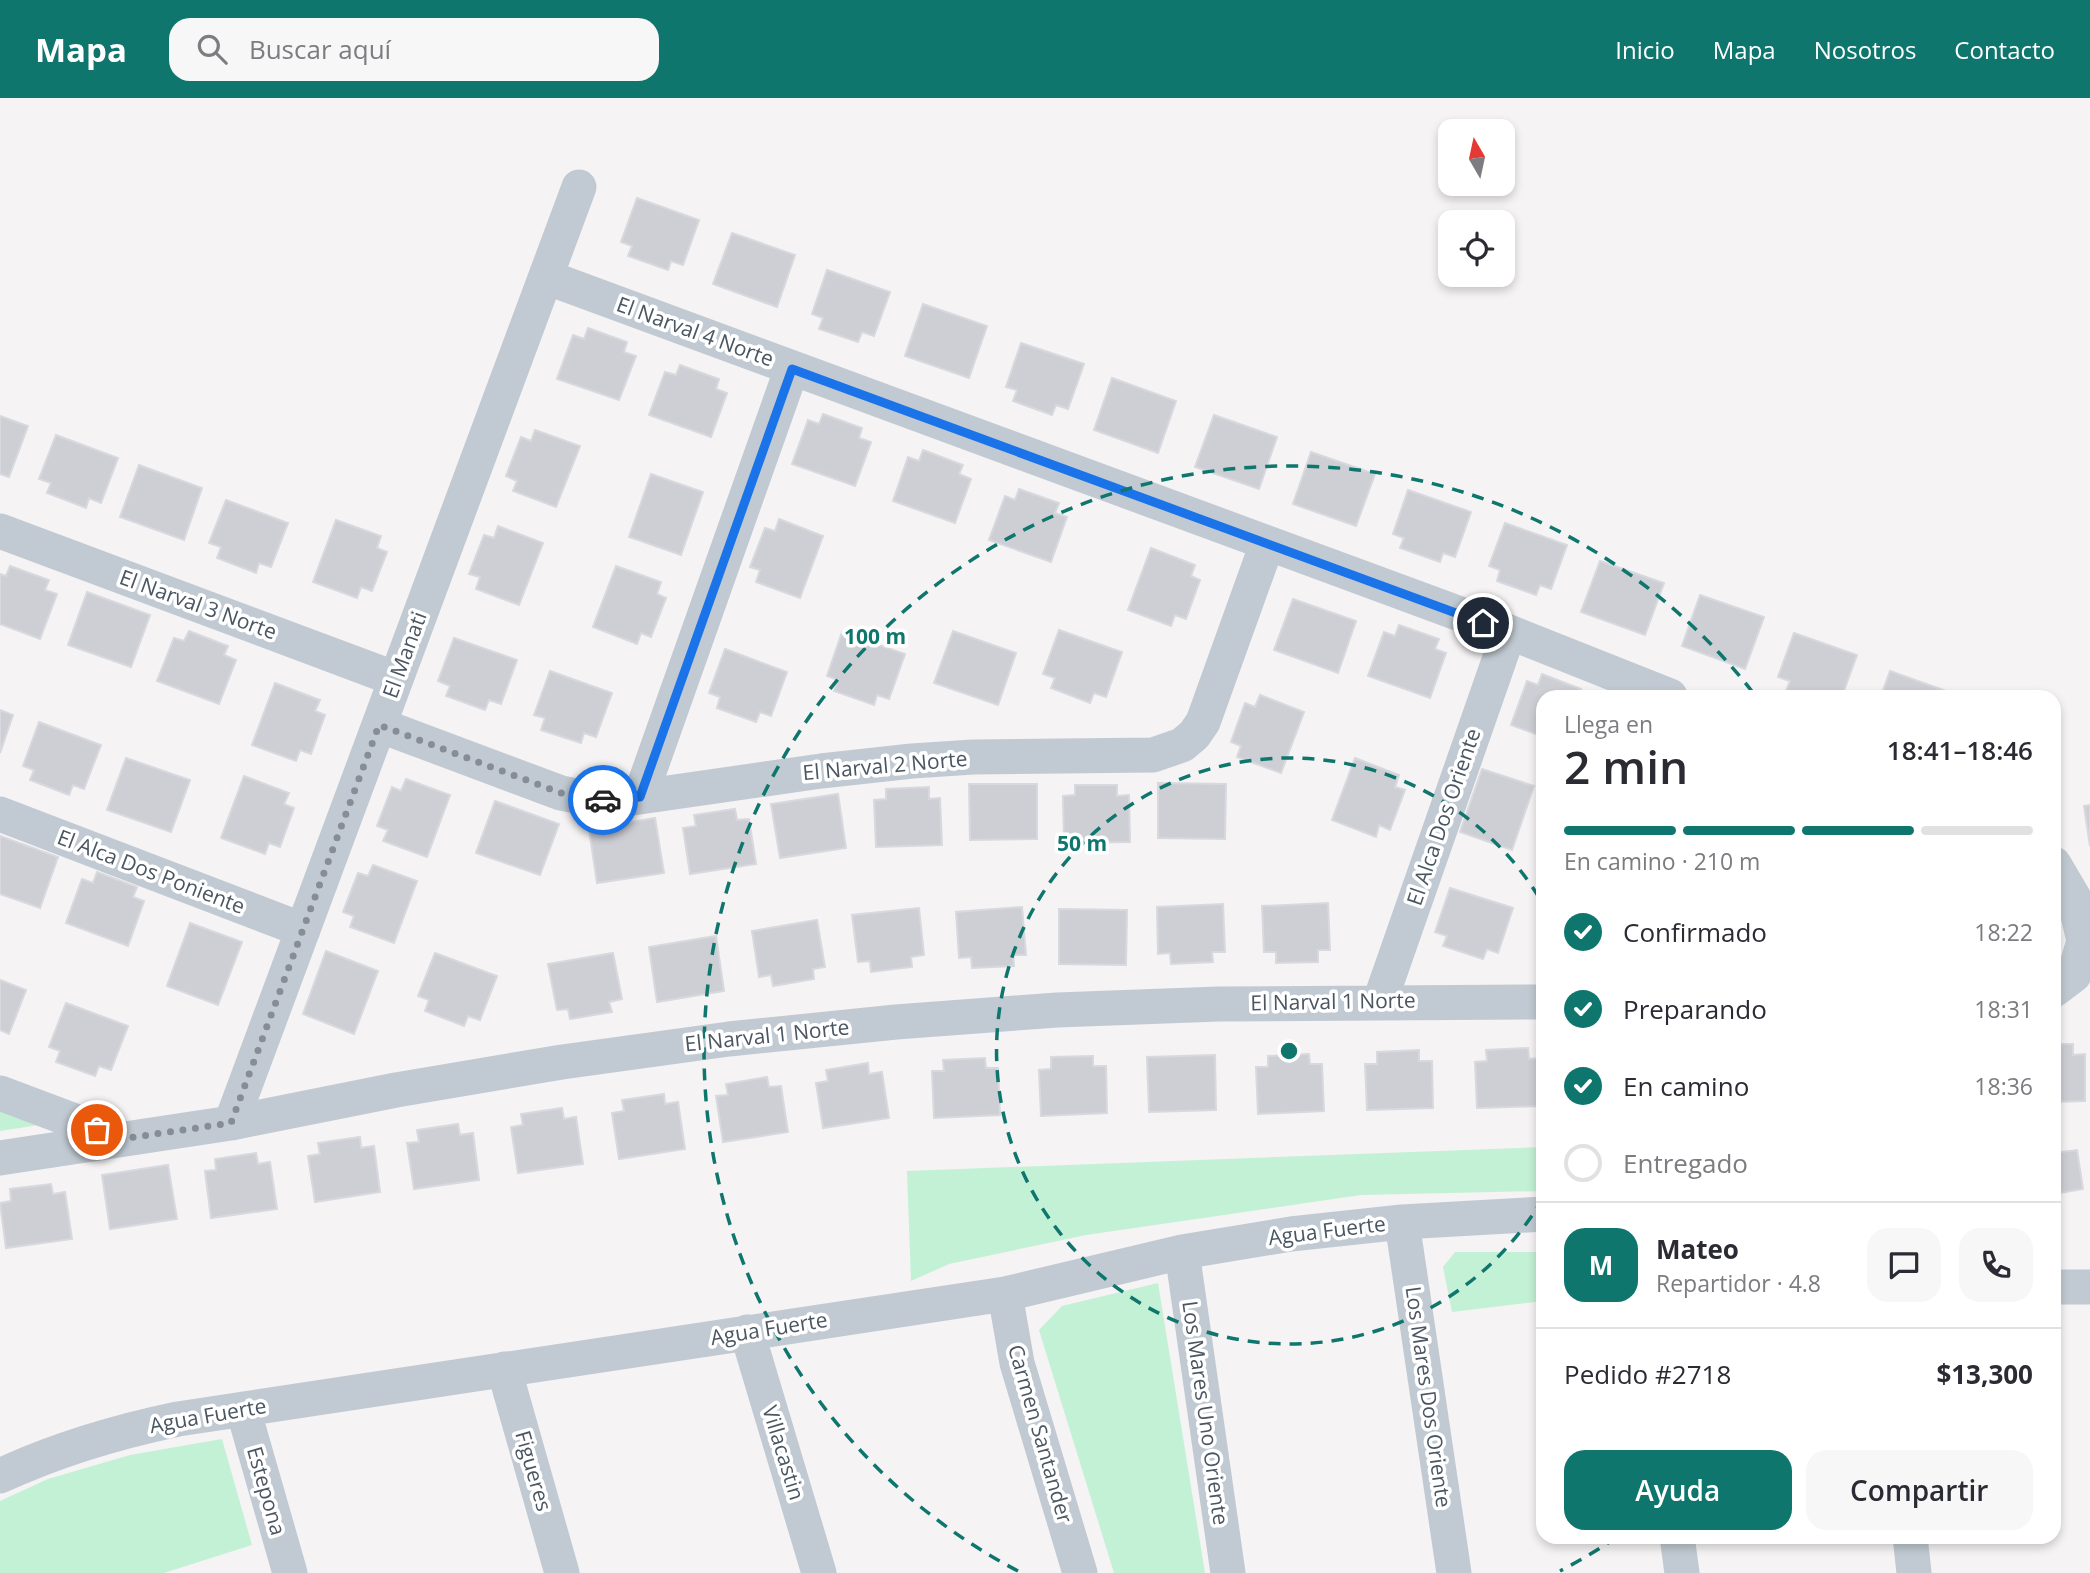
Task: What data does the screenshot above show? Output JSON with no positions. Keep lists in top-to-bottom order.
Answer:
{
  "streets": {
    "street": [
      "El Narval 4 Norte",
      "El Narval 3 Norte",
      "El Manati",
      "El Narval 2 Norte",
      "El Alca Dos Oriente",
      "El Alca Dos Poniente",
      "El Narval 1 Norte",
      "Agua Fuerte",
      "Los Mares Dos Oriente",
      "Los Mares Uno Oriente",
      "Carmen Santander",
      "Villacastin",
      "Figueres",
      "Estepona"
    ]
  },
  "crossings": [
    ["El Narval 4 Norte", "El Manati"],
    ["El Narval 4 Norte", "El Narval 2 Norte"],
    ["El Narval 4 Norte", "El Alca Dos Oriente"],
    ["El Narval 3 Norte", "El Manati"],
    ["El Manati", "El Narval 2 Norte"],
    ["El Manati", "El Alca Dos Poniente"],
    ["El Manati", "El Narval 1 Norte"],
    ["El Alca Dos Oriente", "El Narval 1 Norte"],
    ["Agua Fuerte", "Los Mares Dos Oriente"],
    ["Agua Fuerte", "Los Mares Uno Oriente"],
    ["Agua Fuerte", "Carmen Santander"],
    ["Agua Fuerte", "Villacastin"],
    ["Agua Fuerte", "Figueres"],
    ["Agua Fuerte", "Estepona"]
  ],
  "north": "top",
  "page": {
    "header": "Mapa",
    "search": "Buscar aquí",
    "nav": [
      "Inicio",
      "Mapa",
      "Nosotros",
      "Contacto"
    ],
    "heading": ["2 min", "Llega en", "18:41–18:46"],
    "panel": [
      "Mateo",
      "Repartidor · 4.8",
      "Pedido #2718",
      "$13,300"
    ],
    "bar": "En camino · 210 m",
    "list": [
      ["Confirmado", "18:22"],
      ["Preparando", "18:31"],
      ["En camino", "18:36"],
      "Entregado"
    ],
    "round": "M",
    "buttons": ["Ayuda", "Compartir"]
  },
  "rings": ["100 m", "50 m"]
}
